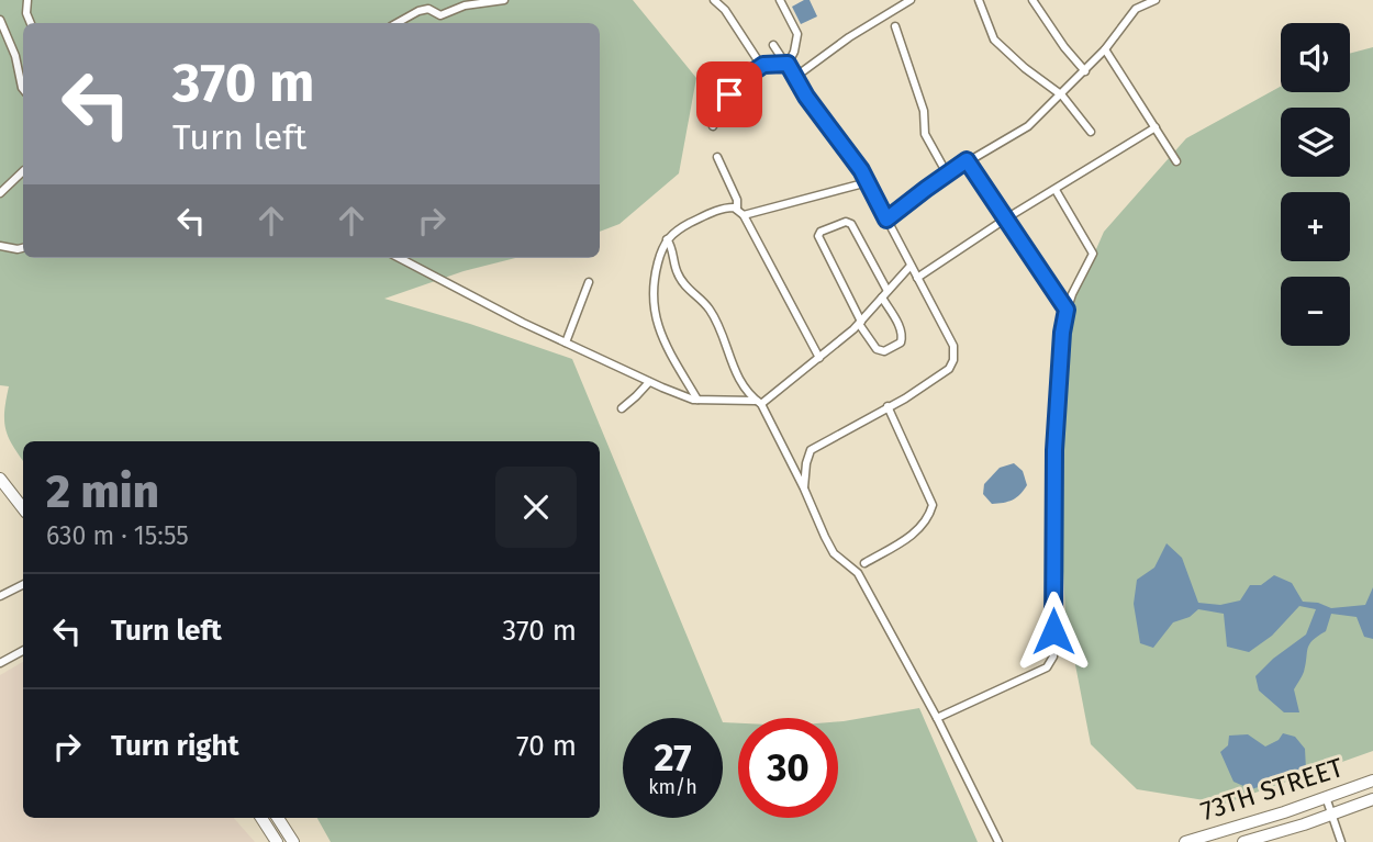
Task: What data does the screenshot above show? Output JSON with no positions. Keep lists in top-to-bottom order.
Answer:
{
  "streets": {
    "main road": ["73TH STREET"]
  },
  "page": {
    "map_buttons": ["+", "−"],
    "turn": ["370 m", "Turn left"],
    "heading": ["2 min", "630 m · 15:55"],
    "list": [
      {
        "name": "Turn left",
        "value": "370 m"
      },
      {
        "name": "Turn right",
        "value": "70 m"
      }
    ],
    "speed": "27 km/h",
    "limit": "30"
  }
}
